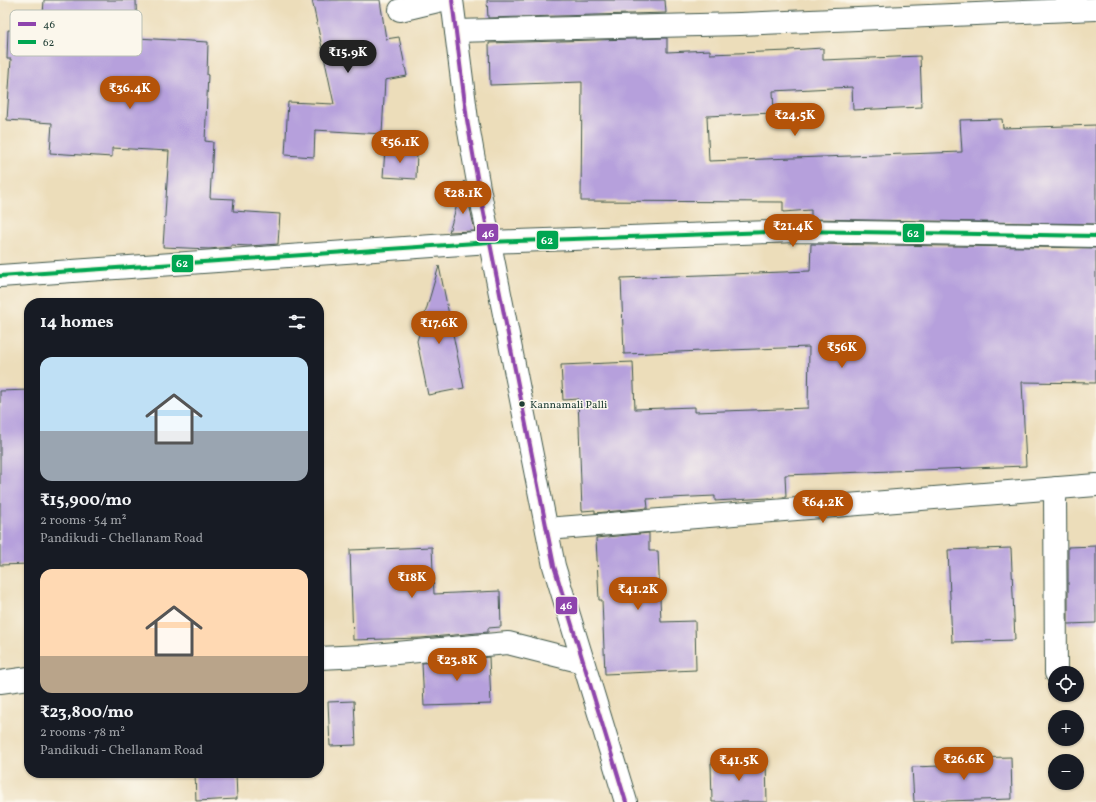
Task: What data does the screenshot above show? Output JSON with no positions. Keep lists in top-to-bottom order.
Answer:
{
  "places": ["Kannamali Palli"],
  "lines": ["transit line 46", "transit line 62"],
  "legend": ["46", "62"],
  "page": {
    "price": [
      "₹15.9K",
      "₹36.4K",
      "₹24.5K",
      "₹56.1K",
      "₹28.1K",
      "₹21.4K",
      "₹17.6K",
      "₹56K",
      "₹64.2K",
      "₹18K",
      "₹41.2K",
      "₹23.8K",
      "₹26.6K",
      "₹41.5K"
    ],
    "heading": "14 homes",
    "list": [
      {
        "name": "₹15,900/mo",
        "note": "2 rooms · 54 m² · Pandikudi - Chellanam Road"
      },
      {
        "name": "₹23,800/mo",
        "note": "2 rooms · 78 m² · Pandikudi - Chellanam Road"
      }
    ],
    "map_buttons": ["+", "−"]
  }
}
